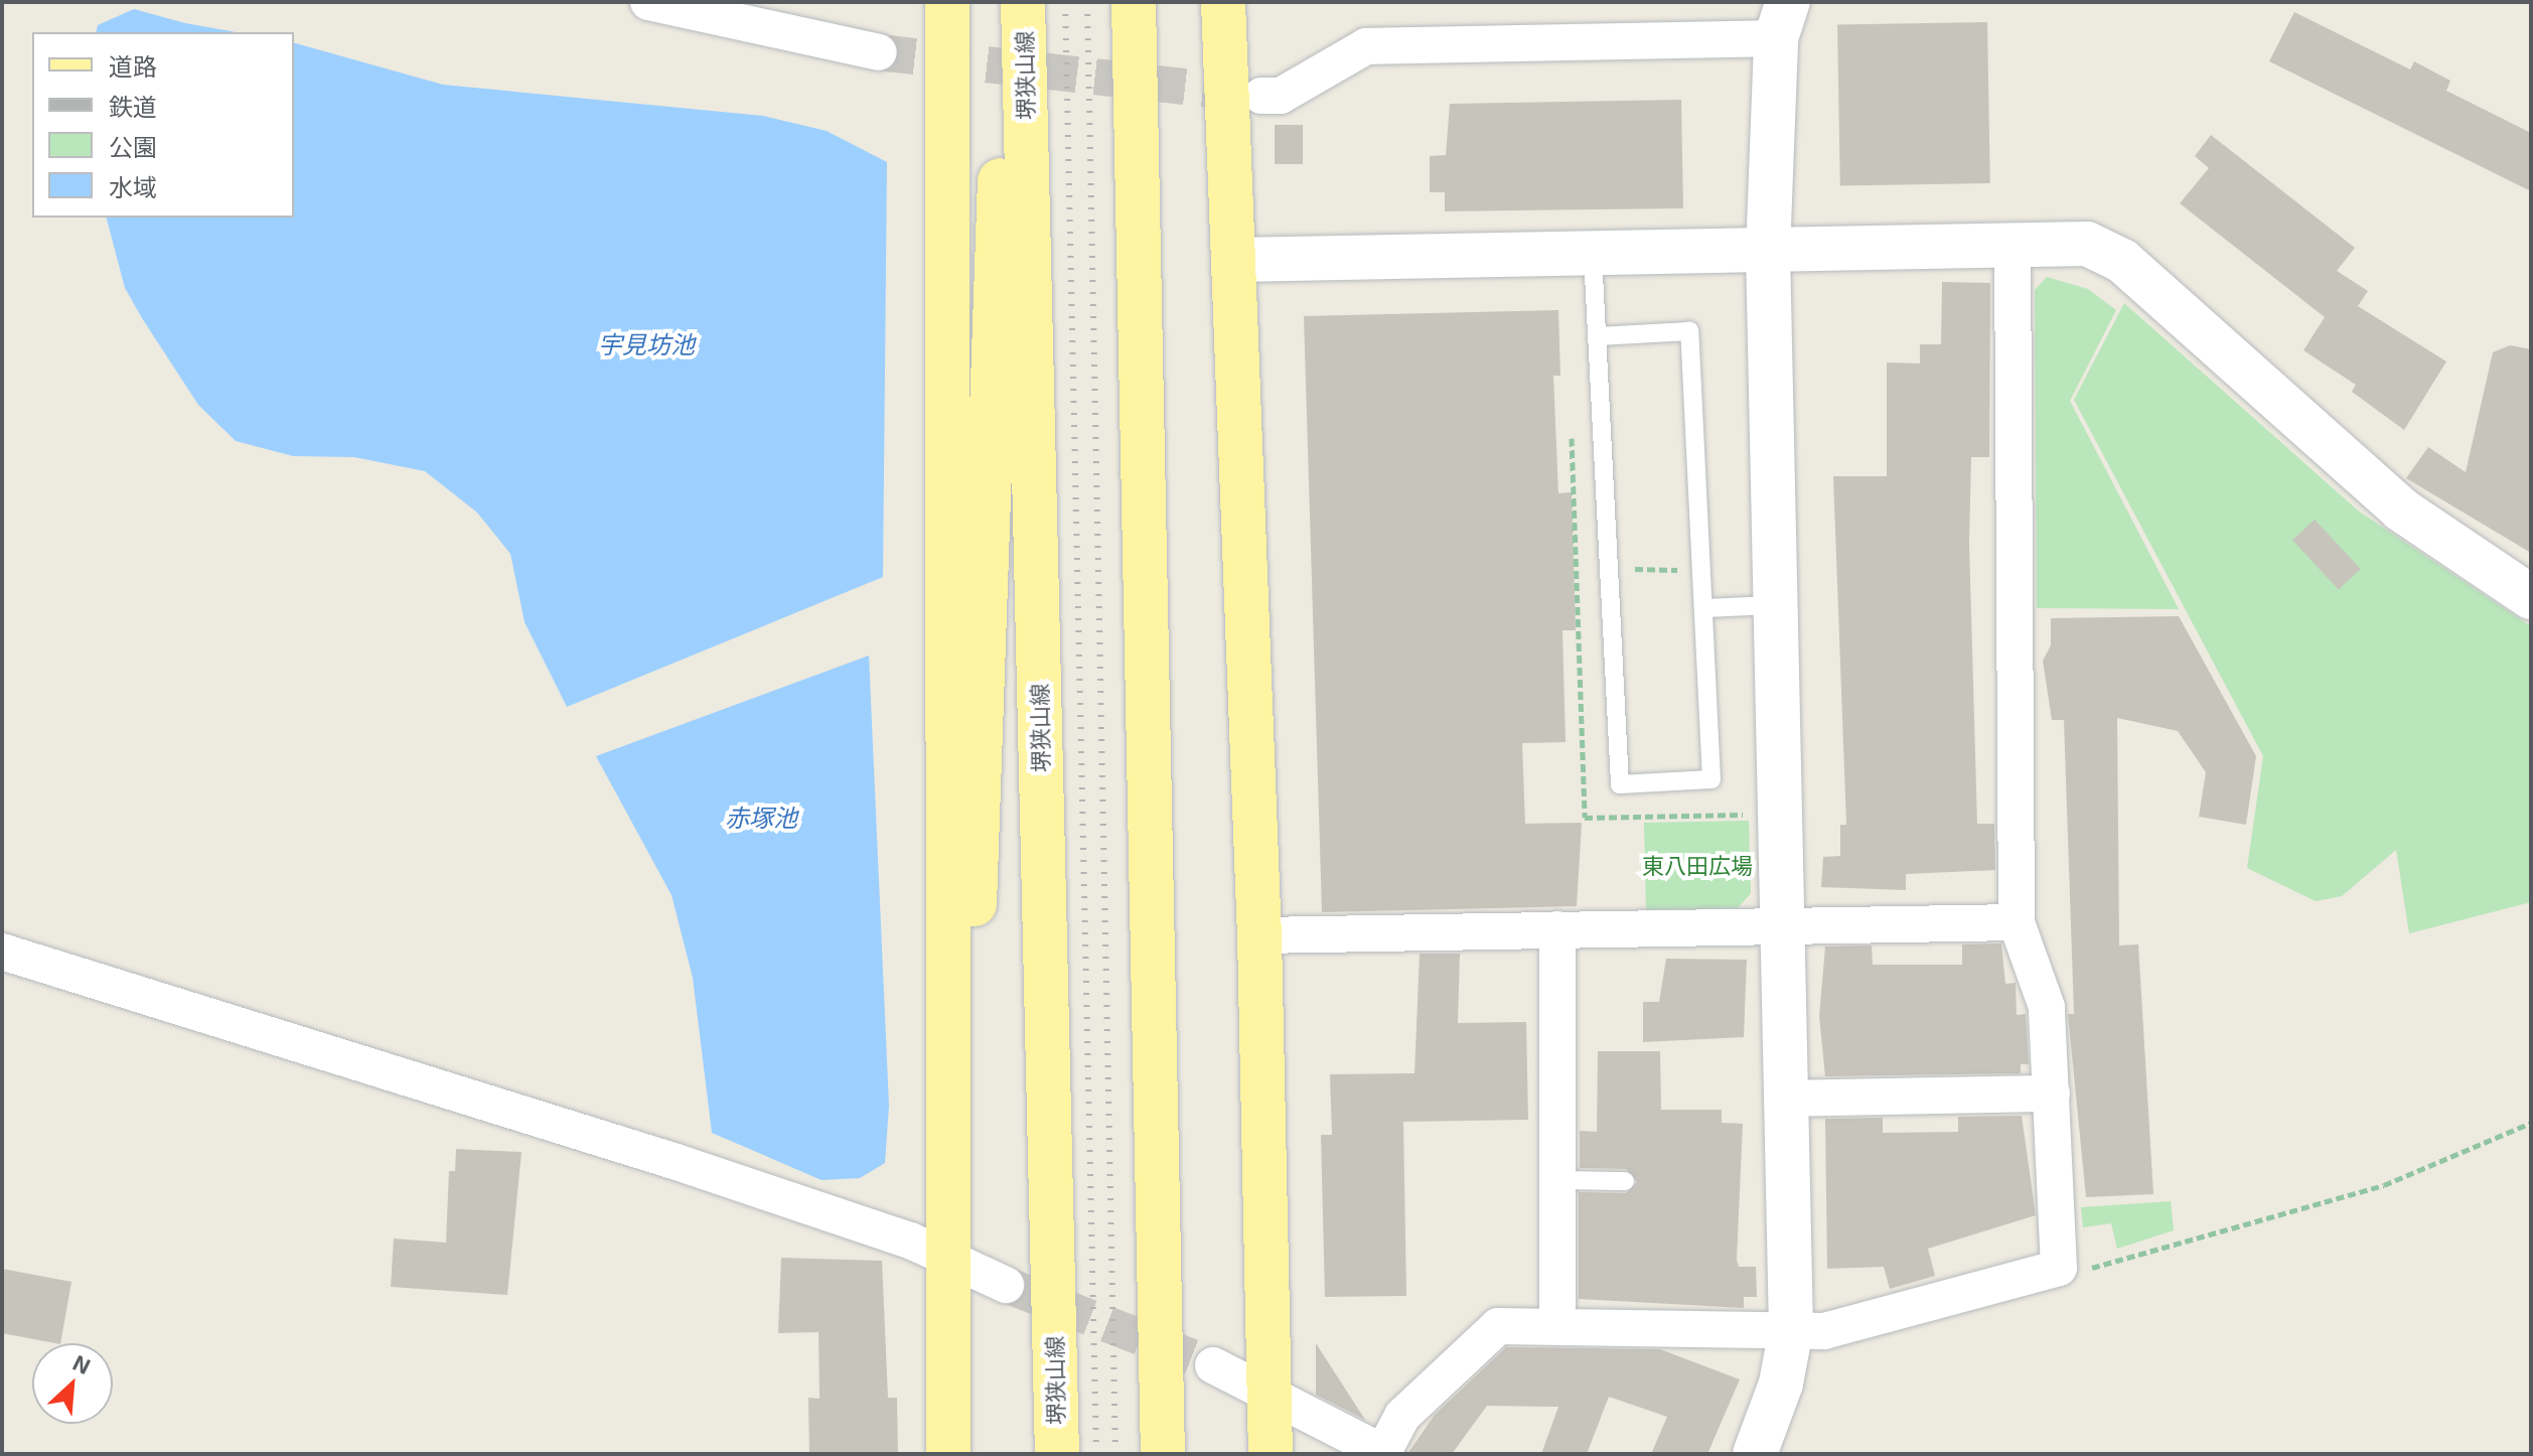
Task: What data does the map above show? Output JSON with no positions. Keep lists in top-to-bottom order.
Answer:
{
  "streets": {
    "main road": ["堺狭山線"]
  },
  "water": ["宇見坊池", "赤塚池"],
  "parks": ["東八田広場"],
  "legend": [
    "道路",
    "鉄道",
    "公園",
    "水域"
  ],
  "north": "top right"
}
